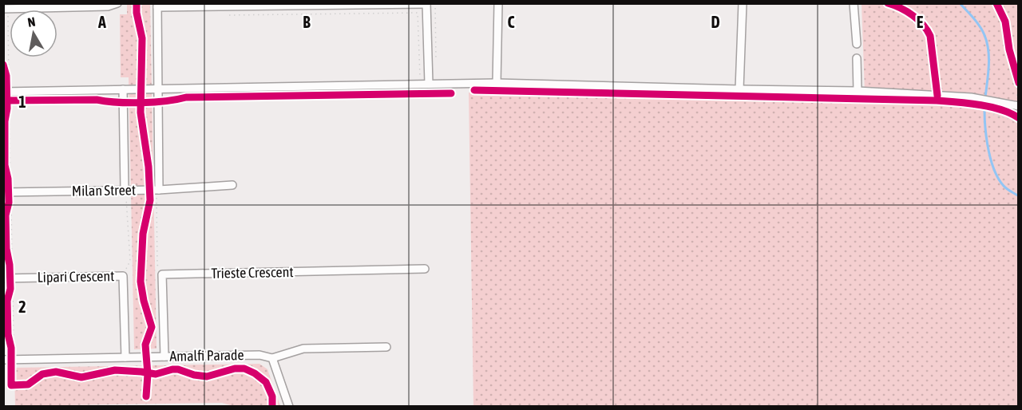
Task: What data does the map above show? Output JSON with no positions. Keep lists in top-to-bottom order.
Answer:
{
  "streets": {
    "street": [
      "Milan Street",
      "Trieste Crescent",
      "Lipari Crescent",
      "Amalfi Parade"
    ]
  },
  "crossings": [
    ["Lipari Crescent", "Amalfi Parade"]
  ],
  "north": "top",
  "grid": {
    "columns": [
      "A",
      "B",
      "C",
      "D",
      "E"
    ],
    "rows": ["1", "2"]
  }
}
